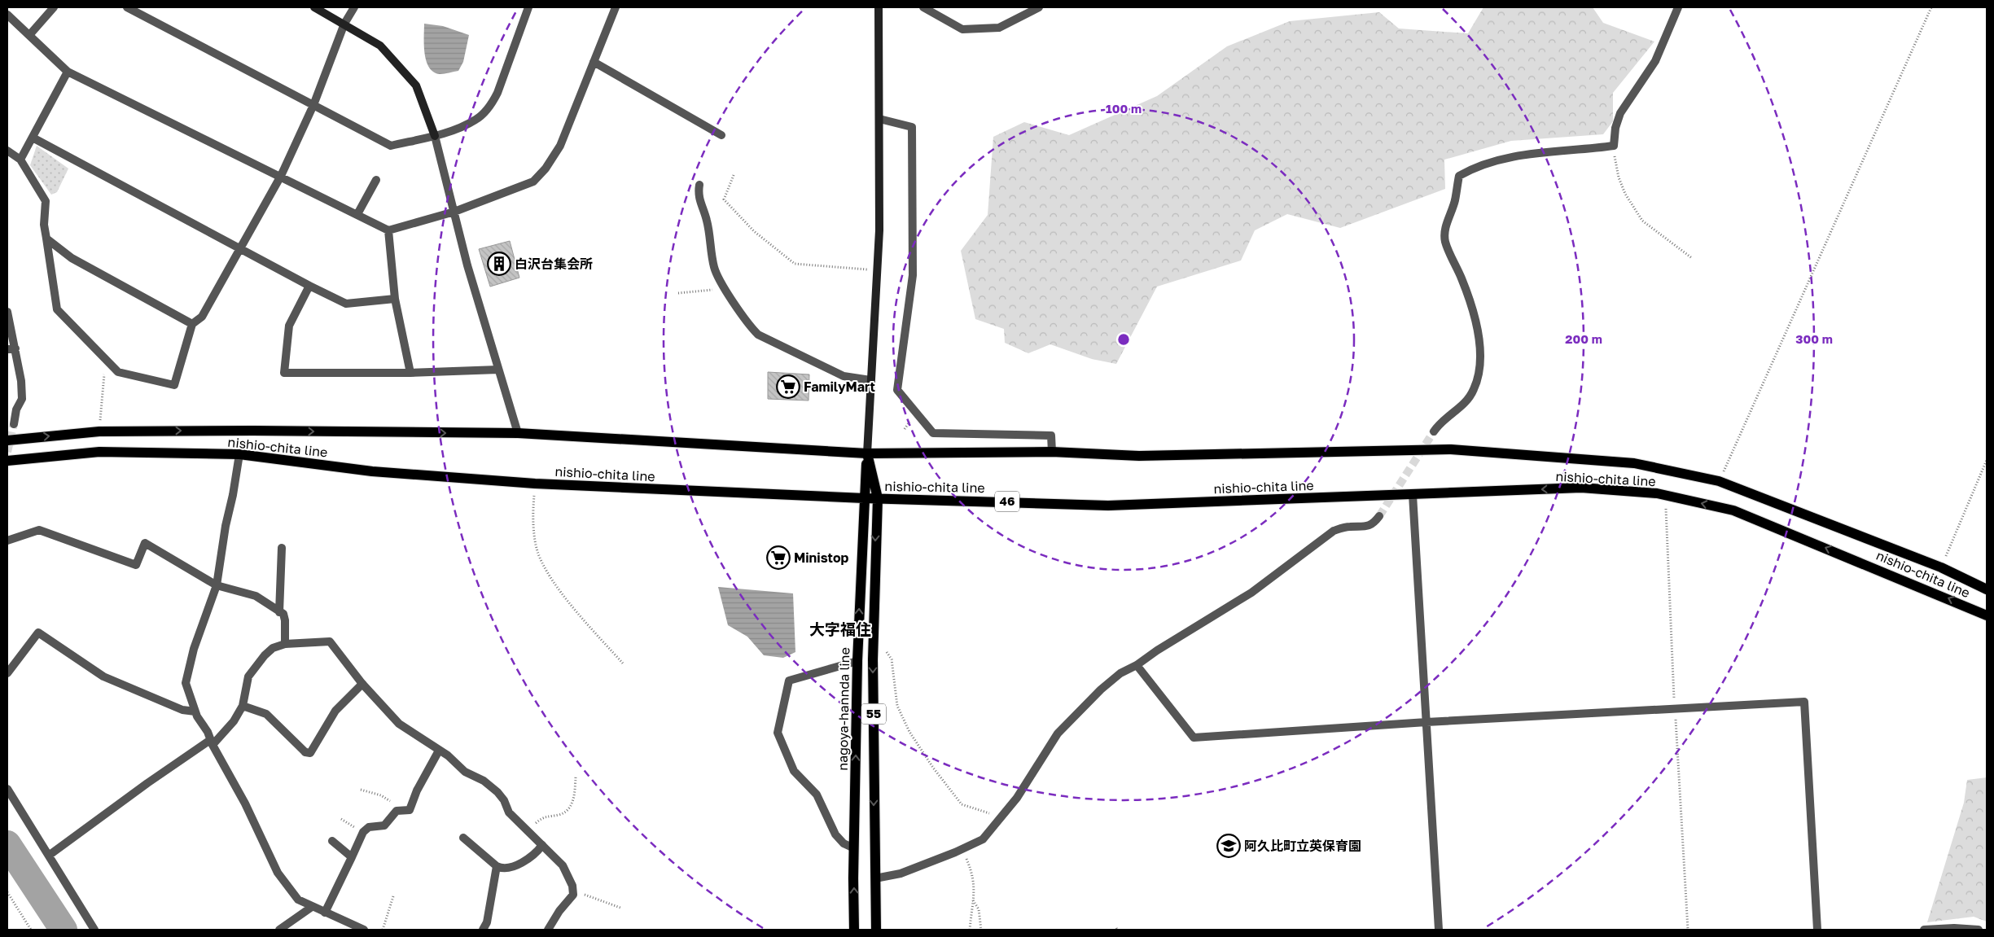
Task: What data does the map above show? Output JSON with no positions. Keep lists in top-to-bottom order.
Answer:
{
  "streets": {
    "main road": [
      "nishio-chita line",
      "46",
      "nagoya-hannda line",
      "55"
    ]
  },
  "crossings": [
    ["nishio-chita line", "nagoya-hannda line"],
    ["nishio-chita line", "55"],
    ["nagoya-hannda line", "55"]
  ],
  "districts": ["大字福住"],
  "places": {
    "building": ["白沢台集会所"],
    "supermarket": ["FamilyMart", "Ministop"],
    "school or university": ["阿久比町立英保育園"]
  },
  "rings": ["100 m", "200 m", "300 m"]
}
